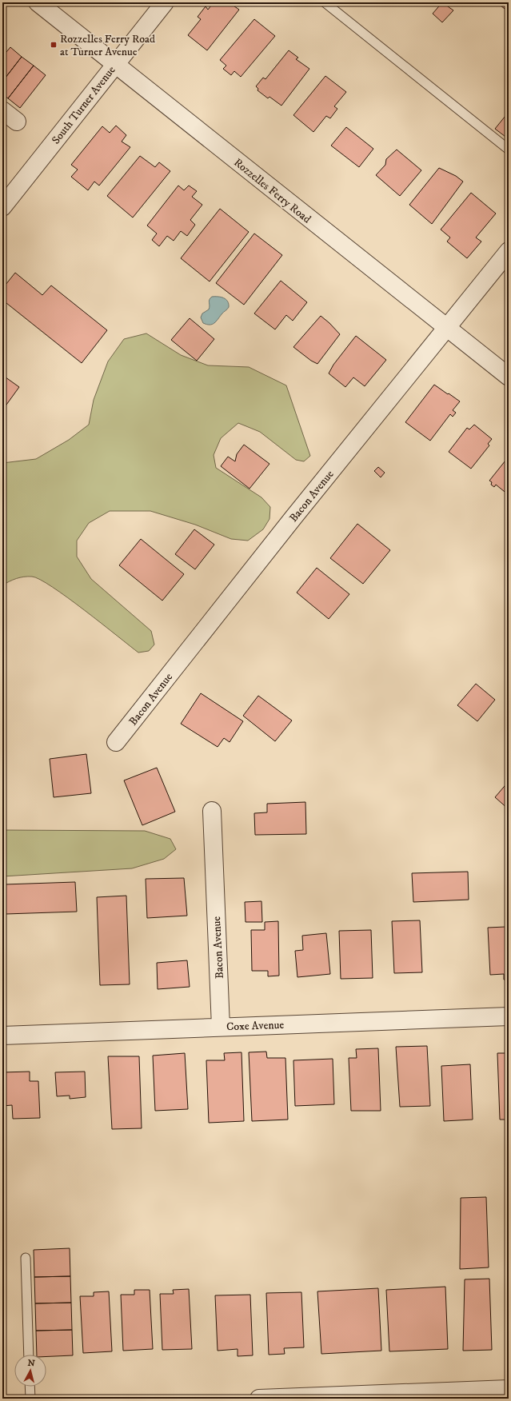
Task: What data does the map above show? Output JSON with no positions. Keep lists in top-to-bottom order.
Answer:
{
  "streets": {
    "street": [
      "South Turner Avenue",
      "Rozzelles Ferry Road",
      "Bacon Avenue",
      "Coxe Avenue"
    ]
  },
  "crossings": [
    ["South Turner Avenue", "Rozzelles Ferry Road"],
    ["Rozzelles Ferry Road", "Bacon Avenue"],
    ["Bacon Avenue", "Coxe Avenue"]
  ],
  "places": {
    "transit": ["Rozzelles Ferry Road at Turner Avenue"]
  },
  "north": "top"
}
